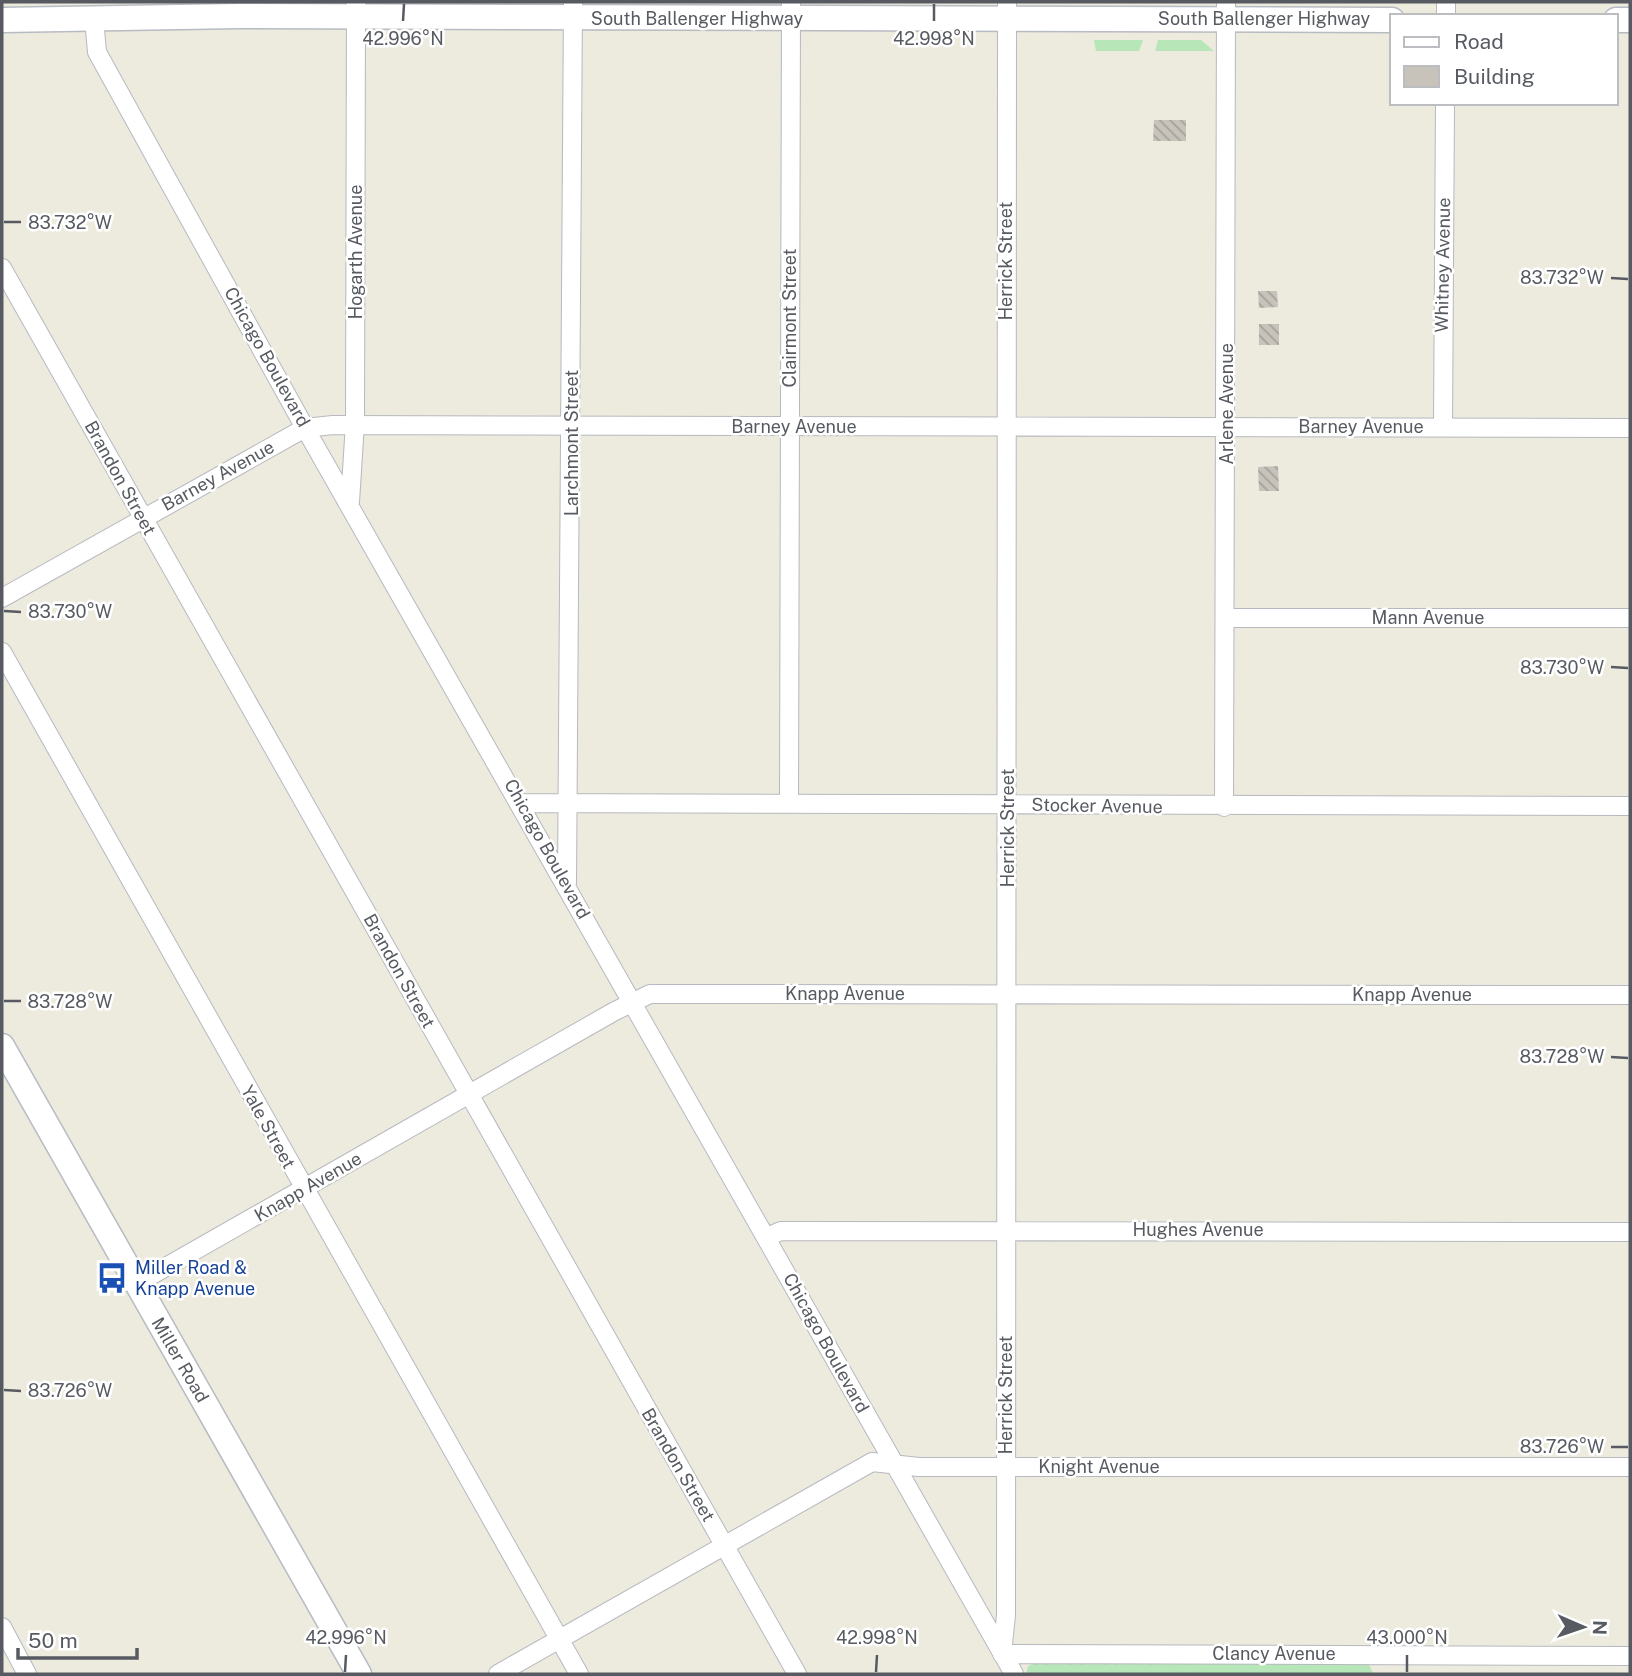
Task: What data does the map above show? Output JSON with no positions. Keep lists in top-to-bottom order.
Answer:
{
  "streets": {
    "main road": ["South Ballenger Highway", "Miller Road"],
    "street": [
      "Hogarth Avenue",
      "Herrick Street",
      "Whitney Avenue",
      "Clairmont Street",
      "Chicago Boulevard",
      "Arlene Avenue",
      "Barney Avenue",
      "Larchmont Street",
      "Brandon Street",
      "Mann Avenue",
      "Stocker Avenue",
      "Knapp Avenue",
      "Yale Street",
      "Hughes Avenue",
      "Knight Avenue",
      "Clancy Avenue"
    ]
  },
  "crossings": [
    ["South Ballenger Highway", "Hogarth Avenue"],
    ["South Ballenger Highway", "Herrick Street"],
    ["South Ballenger Highway", "Clairmont Street"],
    ["South Ballenger Highway", "Chicago Boulevard"],
    ["South Ballenger Highway", "Arlene Avenue"],
    ["South Ballenger Highway", "Larchmont Street"],
    ["Hogarth Avenue", "Chicago Boulevard"],
    ["Hogarth Avenue", "Barney Avenue"],
    ["Herrick Street", "Chicago Boulevard"],
    ["Herrick Street", "Barney Avenue"],
    ["Herrick Street", "Stocker Avenue"],
    ["Herrick Street", "Knapp Avenue"],
    ["Herrick Street", "Hughes Avenue"],
    ["Herrick Street", "Knight Avenue"],
    ["Herrick Street", "Clancy Avenue"],
    ["Whitney Avenue", "Barney Avenue"],
    ["Clairmont Street", "Barney Avenue"],
    ["Clairmont Street", "Stocker Avenue"],
    ["Chicago Boulevard", "Barney Avenue"],
    ["Chicago Boulevard", "Larchmont Street"],
    ["Chicago Boulevard", "Stocker Avenue"],
    ["Chicago Boulevard", "Knapp Avenue"],
    ["Chicago Boulevard", "Hughes Avenue"],
    ["Chicago Boulevard", "Knight Avenue"],
    ["Chicago Boulevard", "Clancy Avenue"],
    ["Arlene Avenue", "Barney Avenue"],
    ["Arlene Avenue", "Mann Avenue"],
    ["Arlene Avenue", "Stocker Avenue"],
    ["Barney Avenue", "Larchmont Street"],
    ["Barney Avenue", "Brandon Street"],
    ["Larchmont Street", "Stocker Avenue"],
    ["Brandon Street", "Knapp Avenue"],
    ["Brandon Street", "Knight Avenue"],
    ["Knapp Avenue", "Yale Street"],
    ["Knapp Avenue", "Miller Road"],
    ["Yale Street", "Knight Avenue"]
  ],
  "places": {
    "bus stop": ["Miller Road & Knapp Avenue"]
  },
  "legend": ["Road", "Building"],
  "scale_bar": "50 m",
  "north": "right",
  "coordinates": [
    "42.996°N",
    "42.998°N",
    "83.732°W",
    "83.730°W",
    "83.728°W",
    "83.726°W",
    "43.000°N"
  ]
}
